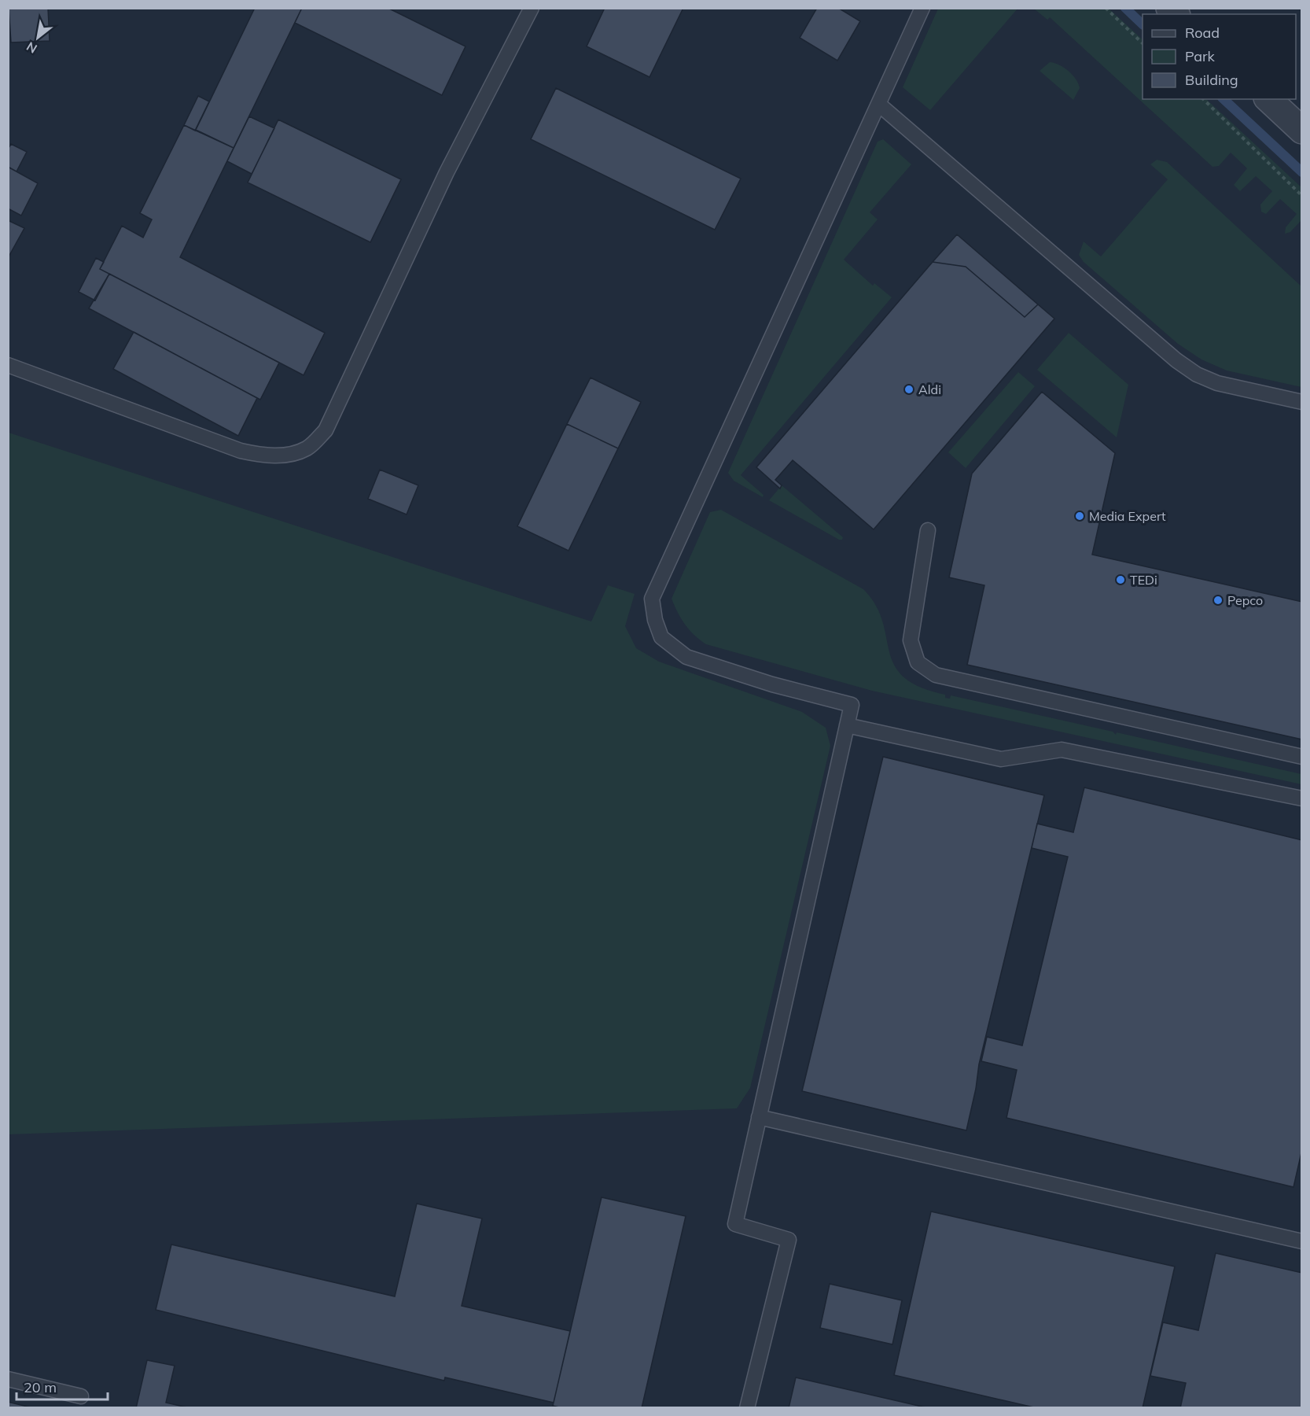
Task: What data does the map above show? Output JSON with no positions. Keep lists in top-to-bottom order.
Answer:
{
  "places": [
    "Aldi",
    "Media Expert",
    "TEDi",
    "Pepco"
  ],
  "legend": ["Road", "Park", "Building"],
  "scale_bar": "20 m",
  "north": "bottom left"
}
